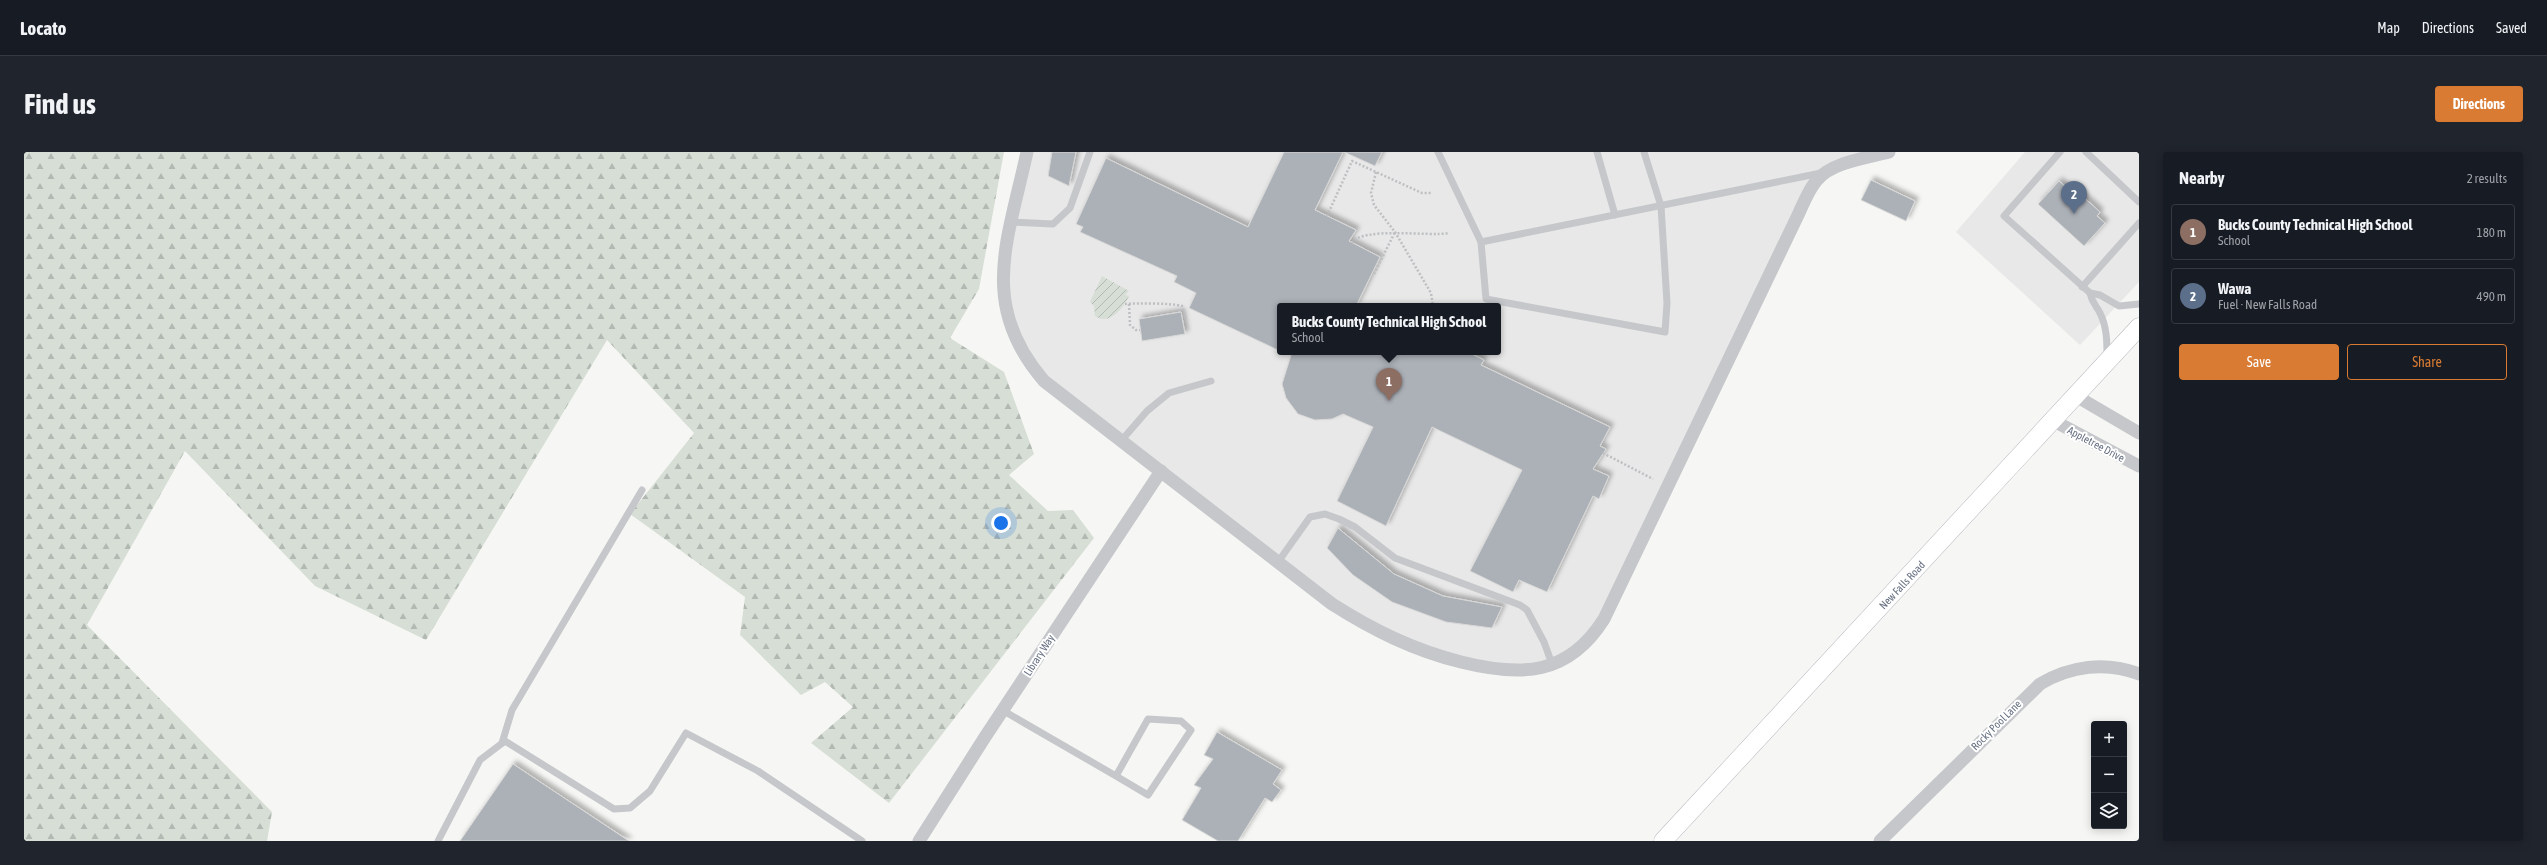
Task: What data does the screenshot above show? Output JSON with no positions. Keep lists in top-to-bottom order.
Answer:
{
  "streets": {
    "main road": ["New Falls Road"],
    "street": ["Appletree Drive", "Library Way", "Rocky Pool Lane"]
  },
  "crossings": [
    ["Appletree Drive", "New Falls Road"]
  ],
  "page": {
    "header": "Locato",
    "nav": ["Map", "Directions", "Saved"],
    "buttons": [
      "Directions",
      ["Save", "Share"]
    ],
    "title": "Find us",
    "heading": ["Nearby", "2 results"],
    "pins": ["2", "1"],
    "list": [
      {
        "mark": "1",
        "name": "Bucks County Technical High School",
        "note": "School",
        "value": "180 m"
      },
      {
        "mark": "2",
        "name": "Wawa",
        "note": "Fuel · New Falls Road",
        "value": "490 m"
      }
    ],
    "popup": ["Bucks County Technical High School", "School"],
    "map_buttons": ["+", "−"]
  }
}
